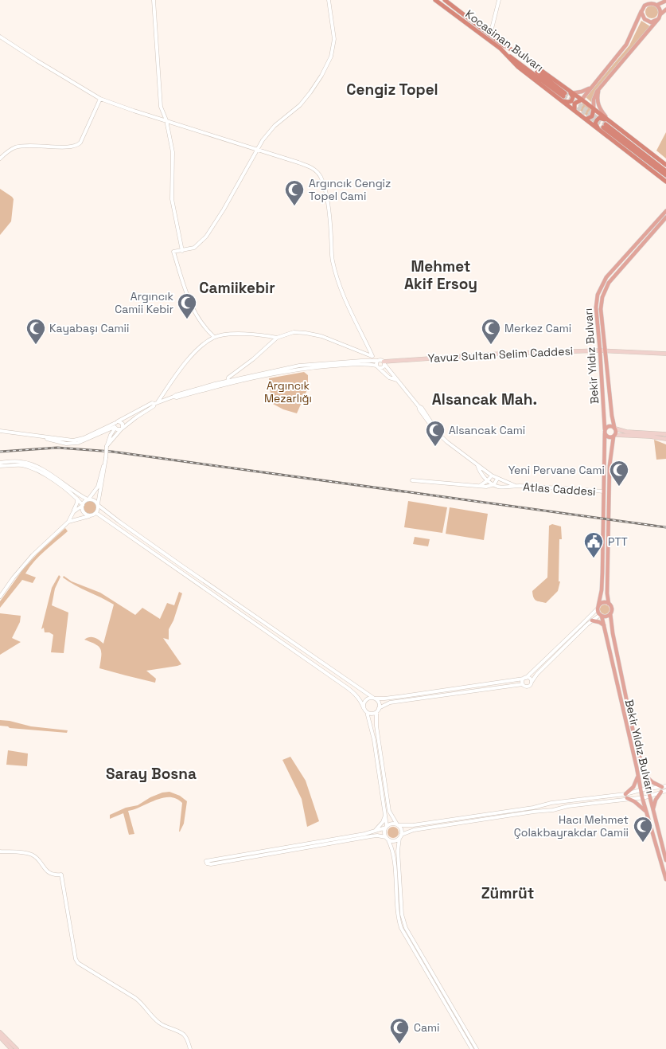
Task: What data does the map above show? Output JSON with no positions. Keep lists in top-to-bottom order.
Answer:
{
  "streets": {
    "highway": ["Kocasinan Bulvarı"],
    "main road": ["Yavuz Sultan Selim Caddesi", "Bekir Yıldız Bulvarı"],
    "street": ["Atlas Caddesi"]
  },
  "crossings": [
    ["Yavuz Sultan Selim Caddesi", "Bekir Yıldız Bulvarı"],
    ["Yavuz Sultan Selim Caddesi", "Atlas Caddesi"],
    ["Bekir Yıldız Bulvarı", "Atlas Caddesi"]
  ],
  "districts": [
    "Cengiz Topel",
    "Mehmet Akif Ersoy",
    "Camiikebir",
    "Alsancak Mah.",
    "Saray Bosna",
    "Zümrüt"
  ],
  "parks": ["Argıncık Mezarlığı"],
  "places": {
    "mosque": [
      "Argıncık Cengiz Topel Cami",
      "Argıncık Camii Kebir",
      "Kayabaşı Camii",
      "Merkez Cami",
      "Alsancak Cami",
      "Yeni Pervane Cami",
      "Hacı Mehmet Çolakbayrakdar Camii",
      "Cami"
    ],
    "public building": ["PTT"]
  }
}
